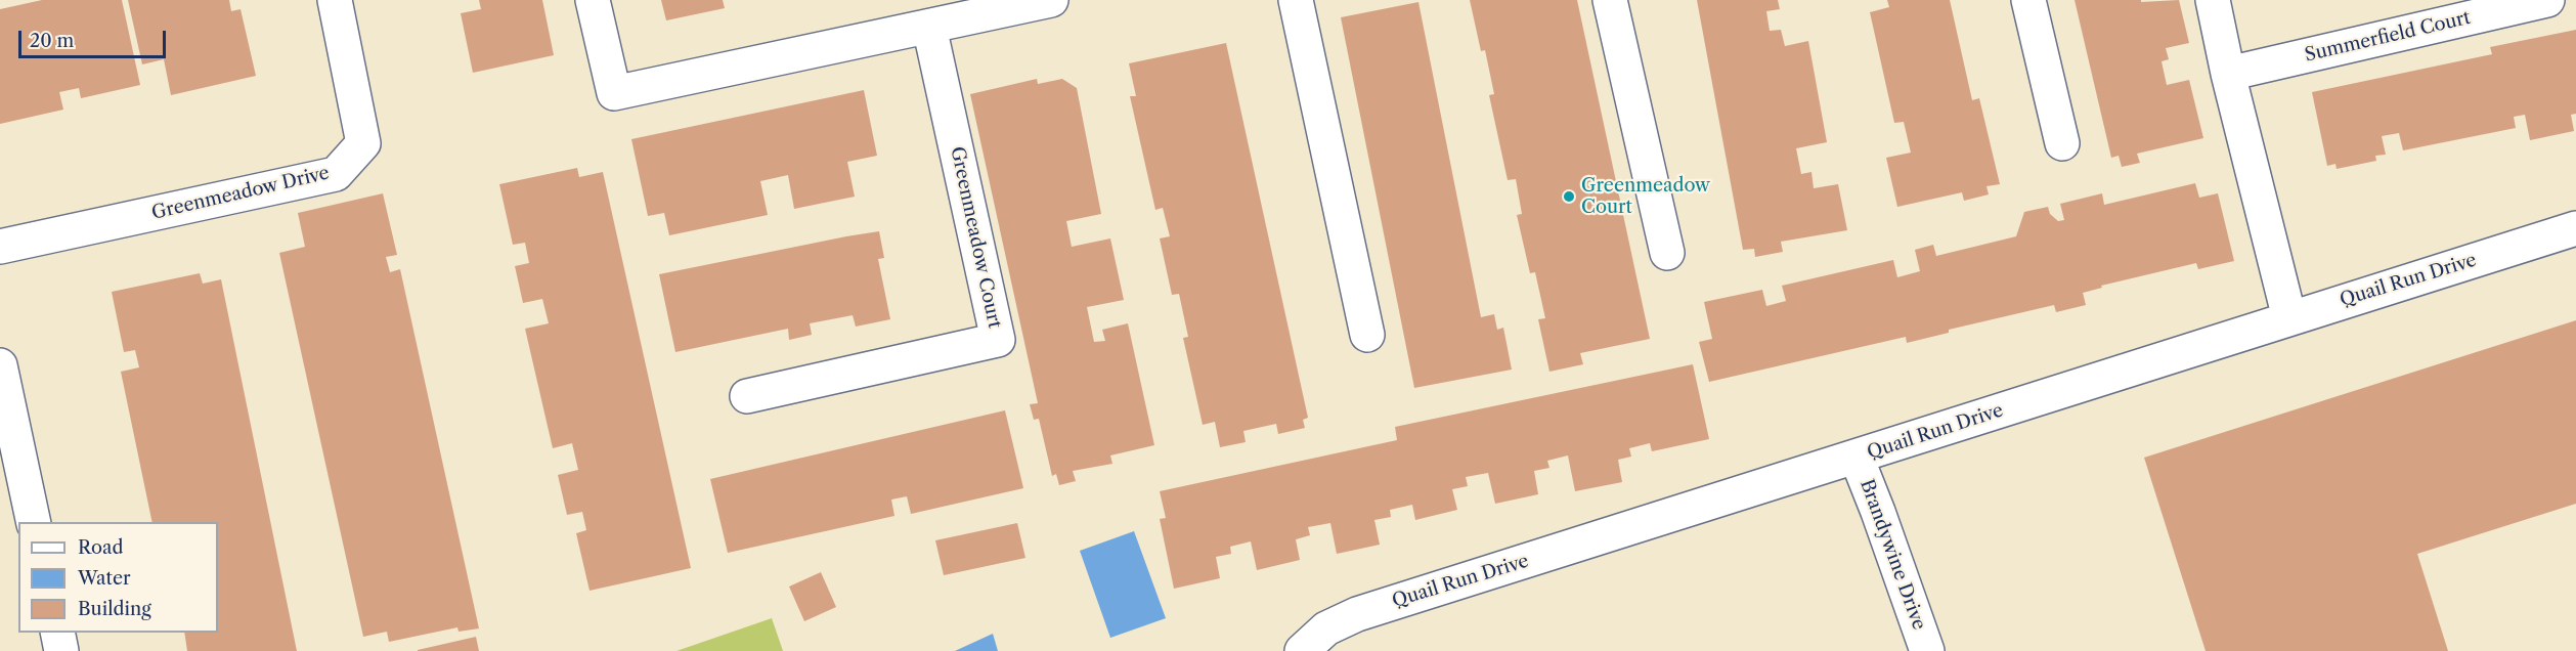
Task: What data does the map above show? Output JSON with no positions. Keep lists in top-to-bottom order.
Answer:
{
  "streets": {
    "street": [
      "Summerfield Court",
      "Greenmeadow Drive",
      "Greenmeadow Court",
      "Quail Run Drive",
      "Brandywine Drive"
    ]
  },
  "crossings": [
    ["Quail Run Drive", "Brandywine Drive"]
  ],
  "places": ["Greenmeadow Court"],
  "legend": ["Road", "Water", "Building"],
  "scale_bar": "20 m"
}
